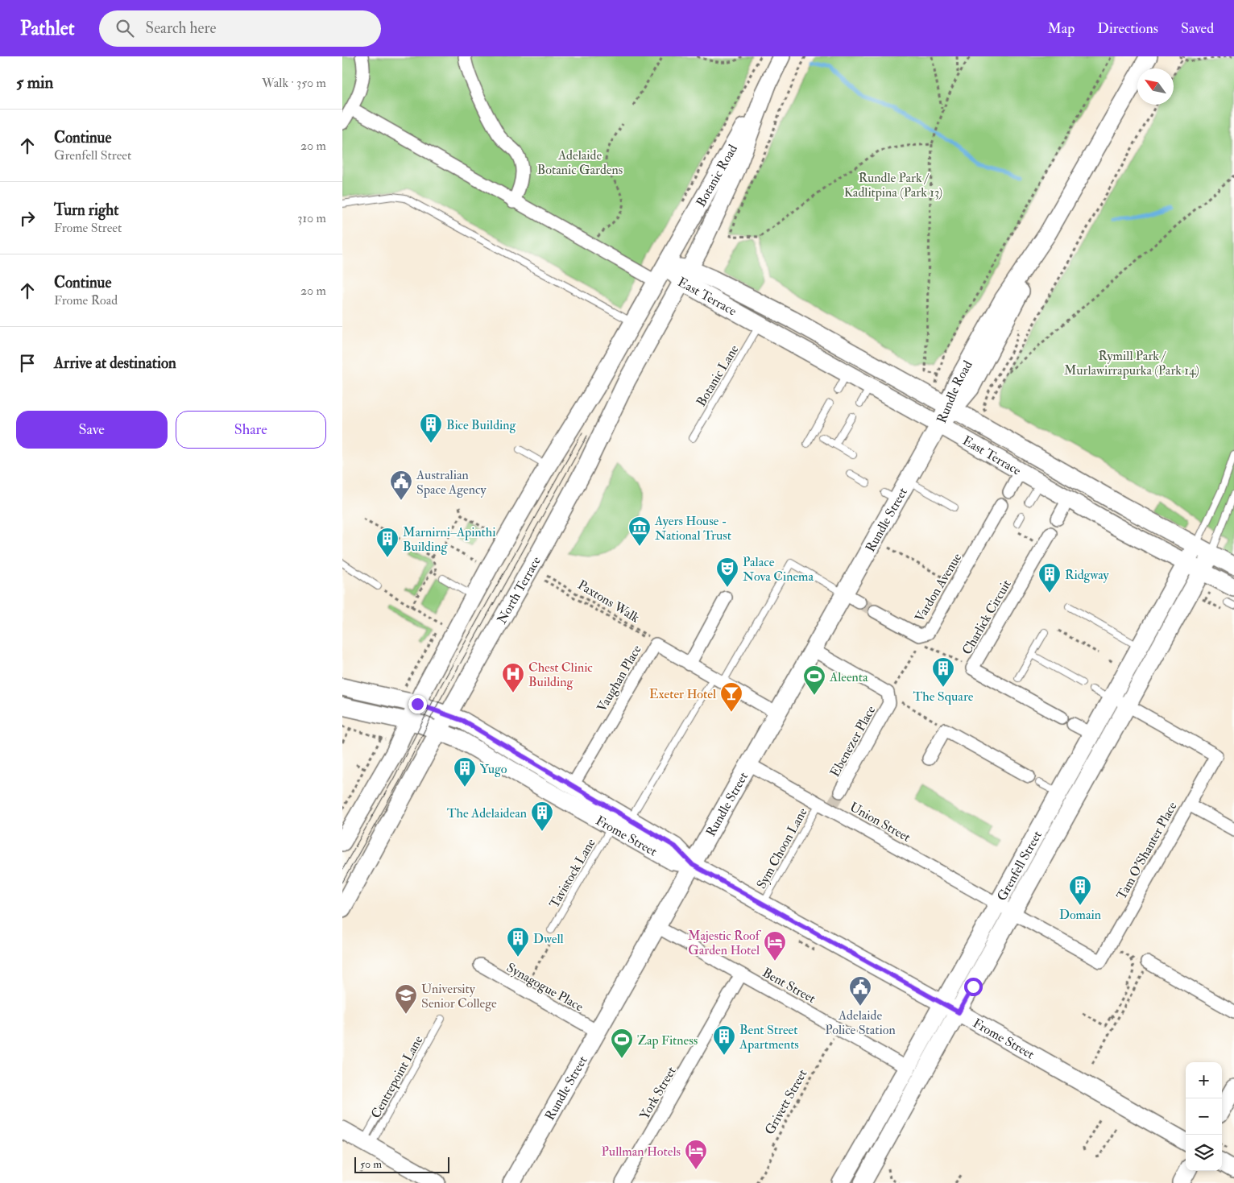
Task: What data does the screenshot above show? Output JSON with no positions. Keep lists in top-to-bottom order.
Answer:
{
  "streets": {
    "main road": [
      "Botanic Road",
      "East Terrace",
      "Rundle Road",
      "Rundle Street",
      "North Terrace",
      "Frome Street",
      "Grenfell Street"
    ],
    "street": [
      "Vardon Avenue",
      "Charlick Circuit",
      "Vaughan Place",
      "Ebenezer Place",
      "Union Street",
      "Tam O'Shanter Place",
      "Bent Street",
      "Synagogue Place",
      "York Street"
    ],
    "lane": [
      "Botanic Lane",
      "Sym Choon Lane",
      "Tavistock Lane",
      "Centrepoint Lane"
    ],
    "path": ["Paxtons Walk", "Grivett Street"]
  },
  "crossings": [
    ["Botanic Road", "East Terrace"],
    ["Botanic Road", "North Terrace"],
    ["East Terrace", "Botanic Lane"],
    ["East Terrace", "Rundle Road"],
    ["East Terrace", "Rundle Street"],
    ["East Terrace", "North Terrace"],
    ["East Terrace", "Grenfell Street"],
    ["Rundle Road", "Rundle Street"],
    ["Rundle Street", "Vaughan Place"],
    ["Rundle Street", "Union Street"],
    ["Rundle Street", "Frome Street"],
    ["Rundle Street", "Bent Street"],
    ["Rundle Street", "Synagogue Place"],
    ["North Terrace", "Frome Street"],
    ["Vaughan Place", "Frome Street"],
    ["Union Street", "Sym Choon Lane"],
    ["Union Street", "Tam O'Shanter Place"],
    ["Union Street", "Grenfell Street"],
    ["Frome Street", "Sym Choon Lane"],
    ["Frome Street", "Grenfell Street"],
    ["Frome Street", "Tavistock Lane"],
    ["Tam O'Shanter Place", "Grenfell Street"],
    ["Grenfell Street", "Bent Street"],
    ["Bent Street", "York Street"],
    ["Bent Street", "Grivett Street"]
  ],
  "parks": ["Adelaide Botanic Gardens", "Rundle Park / Kadlitpina (Park 13)", "Rymill Park / Murlawirrapurka (Park 14)"],
  "places": {
    "building": [
      "Bice Building",
      "Marnirni–Apinthi Building",
      "Ridgway",
      "The Square",
      "Yugo",
      "The Adelaidean",
      "Domain",
      "Dwell",
      "Bent Street Apartments"
    ],
    "public building": ["Australian Space Agency", "Adelaide Police Station"],
    "museum": ["Ayers House - National Trust"],
    "theatre": ["Palace Nova Cinema"],
    "hospital": ["Chest Clinic Building"],
    "sports": ["Aleenta", "Zap Fitness"],
    "bar": ["Exeter Hotel"],
    "hotel": ["Majestic Roof Garden Hotel", "Pullman Hotels"],
    "school or university": ["University Senior College"]
  },
  "scale_bar": "50 m",
  "north": "top left",
  "page": {
    "header": "Pathlet",
    "search": "Search here",
    "nav": ["Map", "Directions", "Saved"],
    "heading": ["5 min", "Walk · 350 m"],
    "list": [
      ["Continue", "Grenfell Street", "20 m"],
      ["Turn right", "Frome Street", "310 m"],
      ["Continue", "Frome Road", "20 m"],
      "Arrive at destination"
    ],
    "buttons": ["Save", "Share"],
    "map_buttons": ["+", "−"],
    "scale": "50 m"
  }
}
